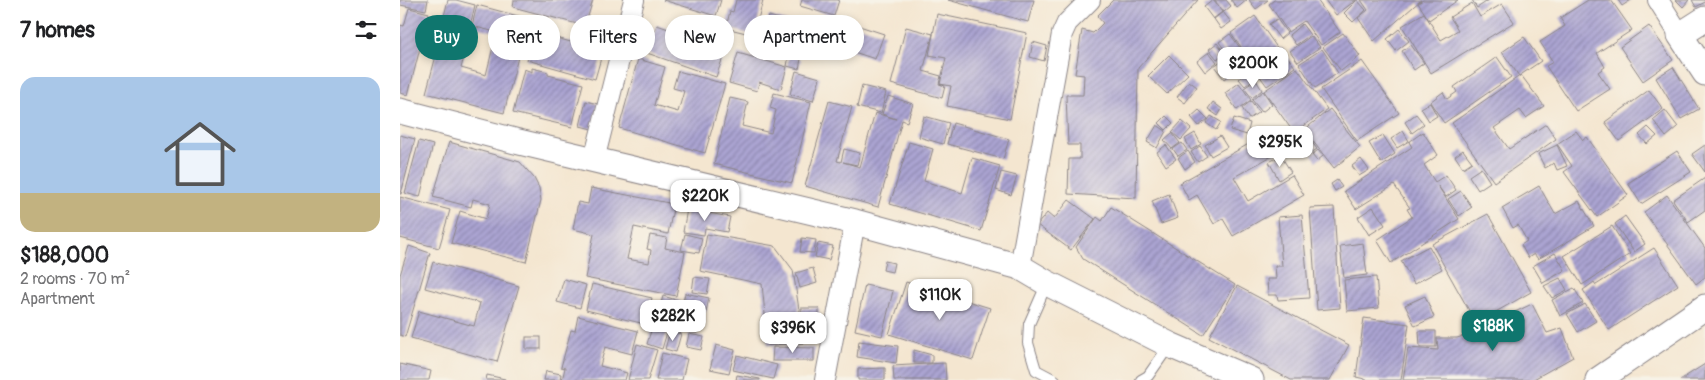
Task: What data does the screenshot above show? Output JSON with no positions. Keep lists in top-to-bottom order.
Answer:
{
  "page": {
    "heading": "7 homes",
    "chip": [
      "Buy",
      "Rent",
      "Filters",
      "New",
      "Apartment"
    ],
    "price": [
      "$200K",
      "$295K",
      "$220K",
      "$110K",
      "$282K",
      "$188K",
      "$396K"
    ],
    "list": [
      {
        "name": "$188,000",
        "note": "2 rooms · 70 m² · Apartment"
      }
    ]
  }
}
